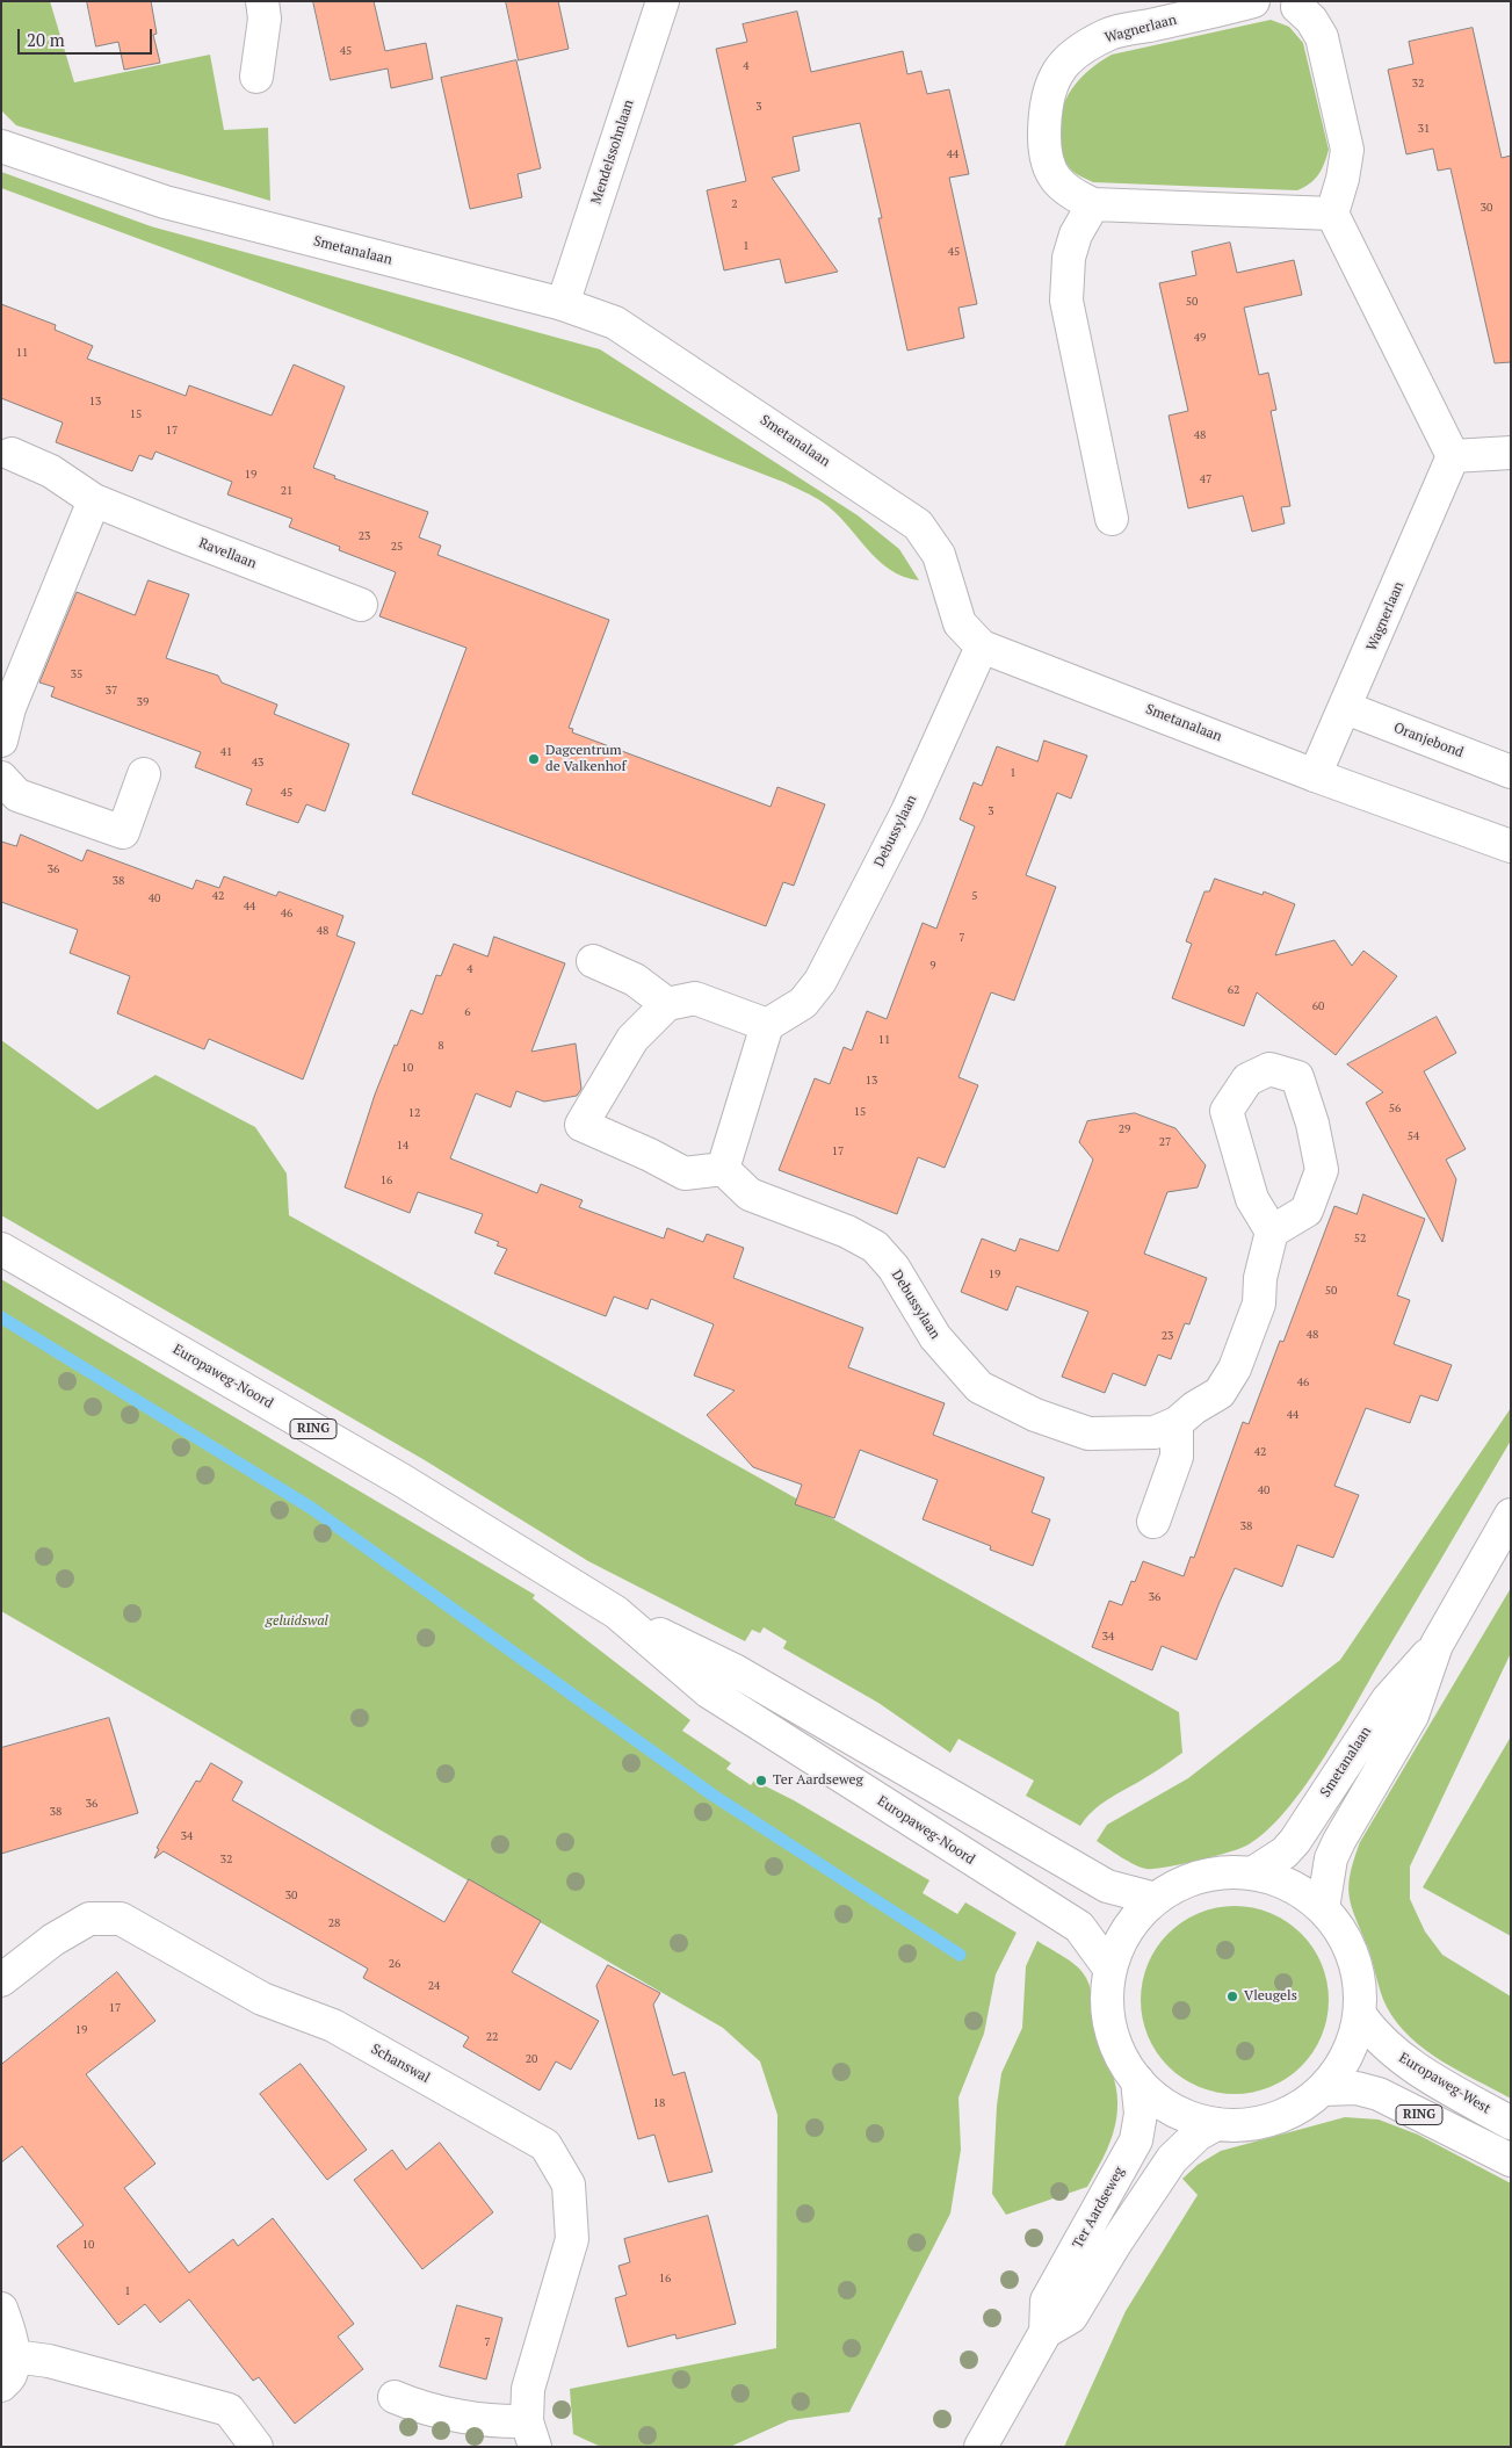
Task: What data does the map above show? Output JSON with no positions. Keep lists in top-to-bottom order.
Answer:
{
  "streets": {
    "street": [
      "Wagnerlaan",
      "Mendelssohnlaan",
      "Smetanalaan",
      "Ravellaan",
      "Oranjebond",
      "Debussylaan",
      "Europaweg-Noord",
      "RING",
      "Schanswal",
      "Europaweg-West",
      "Ter Aardseweg"
    ]
  },
  "crossings": [
    ["Wagnerlaan", "Smetanalaan"],
    ["Wagnerlaan", "Oranjebond"],
    ["Mendelssohnlaan", "Smetanalaan"],
    ["Smetanalaan", "Debussylaan"]
  ],
  "parks": ["geluidswal"],
  "places": ["Dagcentrum de Valkenhof", "Ter Aardseweg", "Vleugels"],
  "house_numbers": [
    "45",
    "4",
    "32",
    "3",
    "31",
    "44",
    "2",
    "30",
    "1",
    "45",
    "50",
    "49",
    "11",
    "13",
    "15",
    "17",
    "48",
    "19",
    "47",
    "21",
    "23",
    "25",
    "35",
    "37",
    "39",
    "41",
    "43",
    "1",
    "45",
    "3",
    "36",
    "38",
    "42",
    "5",
    "40",
    "44",
    "46",
    "48",
    "7",
    "9",
    "4",
    "62",
    "60",
    "6",
    "11",
    "8",
    "10",
    "13",
    "56",
    "15",
    "12",
    "29",
    "54",
    "27",
    "14",
    "17",
    "16",
    "52",
    "19",
    "50",
    "48",
    "23",
    "46",
    "44",
    "42",
    "40",
    "38",
    "36",
    "34",
    "36",
    "38",
    "34",
    "32",
    "30",
    "28",
    "26",
    "24",
    "17",
    "19",
    "22",
    "20",
    "18",
    "10",
    "16",
    "1",
    "7"
  ],
  "scale_bar": "20 m"
}
